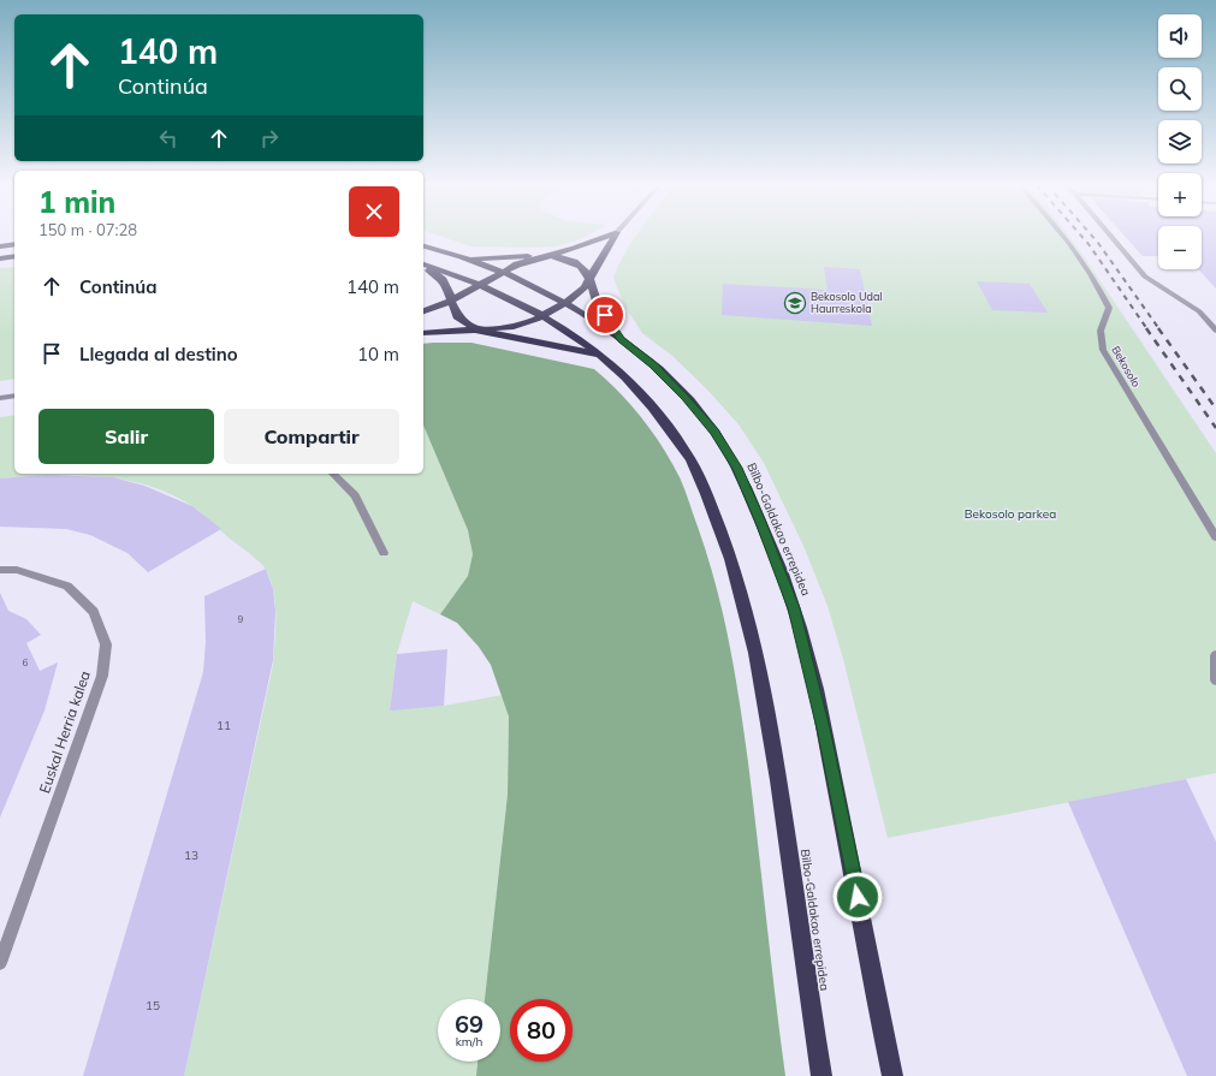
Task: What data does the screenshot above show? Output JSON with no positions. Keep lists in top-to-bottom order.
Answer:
{
  "streets": {
    "highway": ["Bilbo-Galdakao errepidea"],
    "street": ["Bekosolo", "Euskal Herria kalea"]
  },
  "parks": ["Bekosolo parkea"],
  "places": {
    "school or university": ["Bekosolo Udal Haurreskola"]
  },
  "house_numbers": [
    "9",
    "6",
    "11",
    "13",
    "15"
  ],
  "page": {
    "map_buttons": ["+", "−"],
    "turn": ["140 m", "Continúa"],
    "heading": ["1 min", "150 m · 07:28"],
    "list": [
      {
        "name": "Continúa",
        "value": "140 m"
      },
      {
        "name": "Llegada al destino",
        "value": "10 m"
      }
    ],
    "buttons": ["Salir", "Compartir"],
    "speed": "69 km/h",
    "limit": "80"
  }
}
